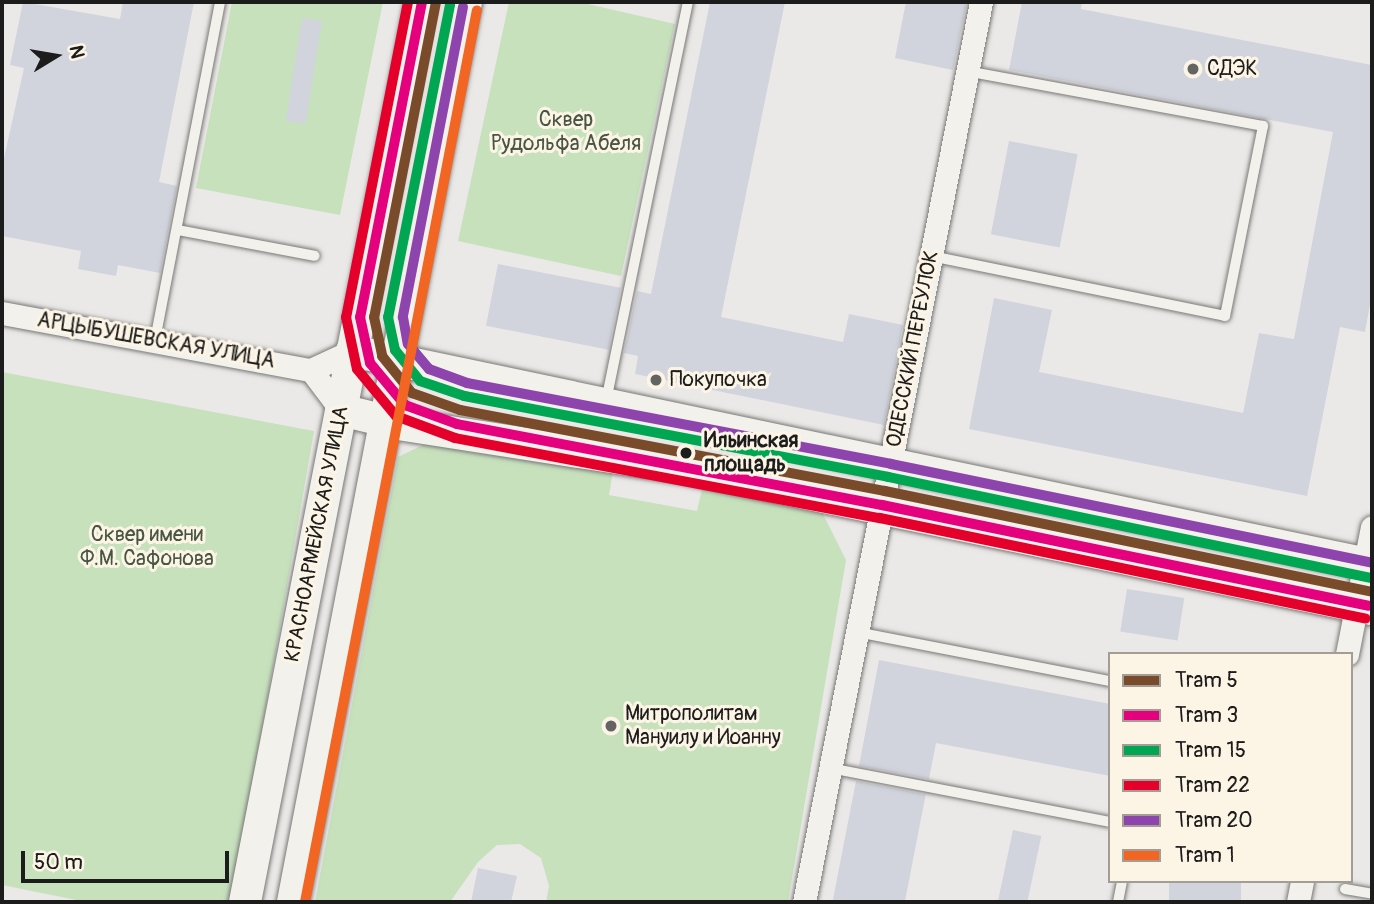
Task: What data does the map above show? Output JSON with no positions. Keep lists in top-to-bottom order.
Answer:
{
  "streets": {
    "main road": ["КРАСНОАРМЕЙСКАЯ УЛИЦА"],
    "street": ["АРЦЫБУШЕВСКАЯ УЛИЦА", "ОДЕССКИЙ ПЕРЕУЛОК"]
  },
  "parks": ["Сквер Рудольфа Абеля", "Cквер имени Ф.М. Сафонова"],
  "places": [
    "СДЭК",
    "Покупочка",
    "Ильинская площадь",
    "Митрополитам Мануилу и Иоанну"
  ],
  "lines": [
    "tram line 5",
    "tram line 3",
    "tram line 22",
    "tram line 15",
    "tram line 20",
    "tram line 1"
  ],
  "legend": [
    "Tram 5",
    "Tram 3",
    "Tram 15",
    "Tram 22",
    "Tram 20",
    "Tram 1"
  ],
  "scale_bar": "50 m",
  "north": "right"
}
